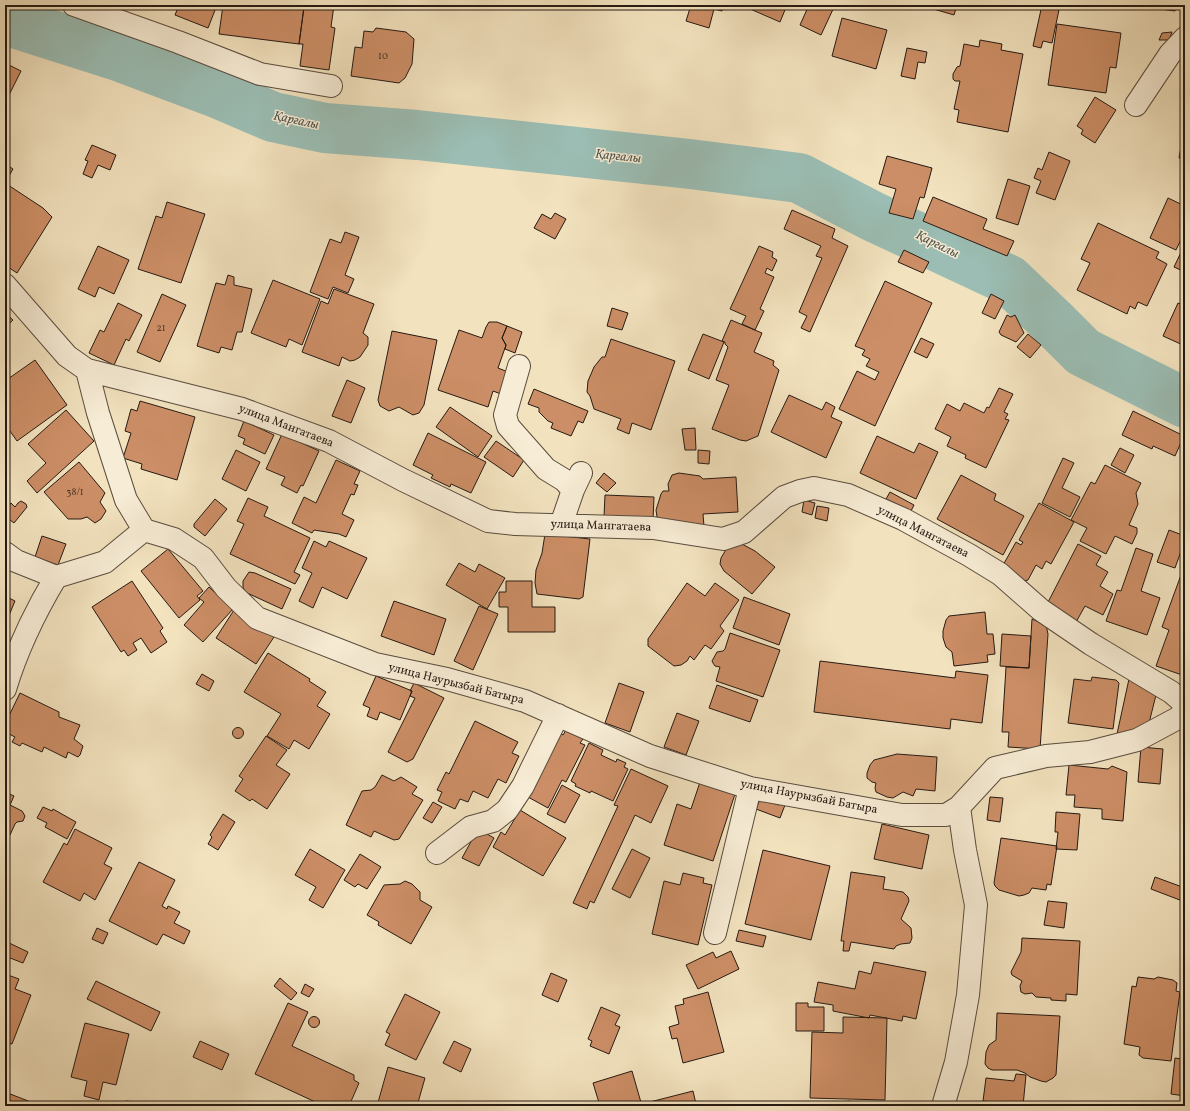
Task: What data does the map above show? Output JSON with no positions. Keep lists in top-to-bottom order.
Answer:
{
  "streets": {
    "street": ["улица Мангатаева", "улица Наурызбай Батыра"]
  },
  "water": ["Қарғалы"],
  "house_numbers": ["10", "21", "38/1"]
}
